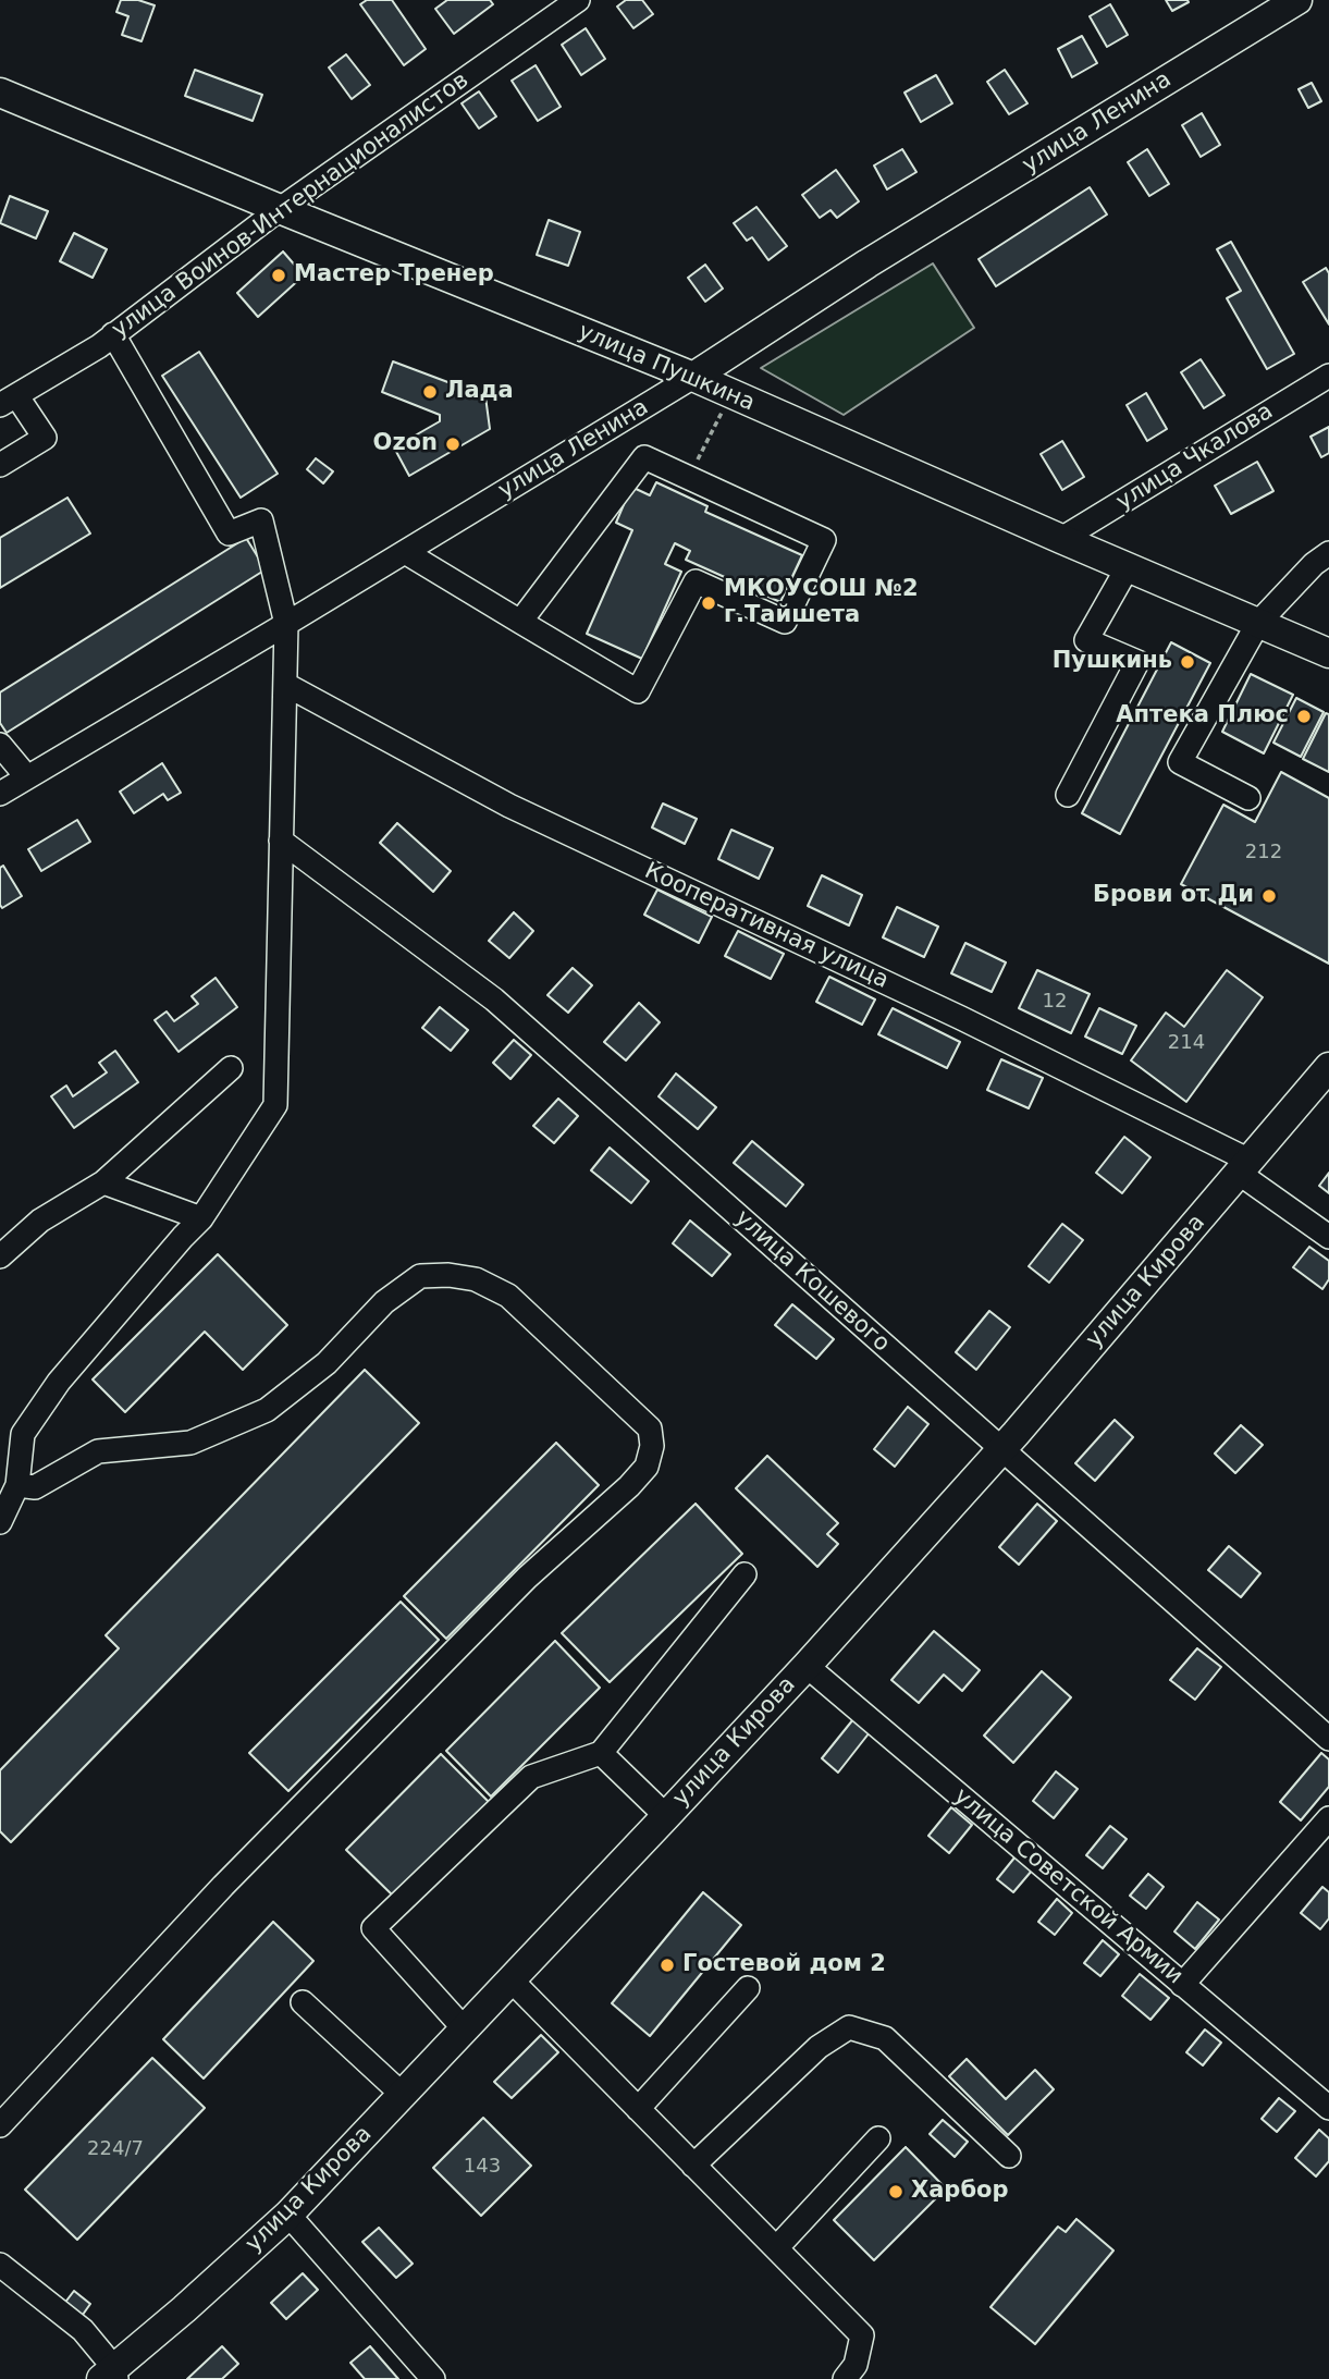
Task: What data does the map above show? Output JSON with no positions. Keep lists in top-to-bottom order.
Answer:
{
  "streets": {
    "main road": ["улица Ленина", "улица Пушкина", "улица Кирова"],
    "street": [
      "улица Воинов-Интернационалистов",
      "улица Чкалова",
      "Кооперативная улица",
      "улица Кошевого",
      "улица Советской Армии"
    ]
  },
  "crossings": [
    ["улица Ленина", "улица Пушкина"],
    ["улица Воинов-Интернационалистов", "улица Пушкина"],
    ["улица Пушкина", "улица Чкалова"],
    ["Кооперативная улица", "улица Кирова"],
    ["улица Кошевого", "улица Кирова"],
    ["улица Кирова", "улица Советской Армии"]
  ],
  "places": [
    "Мастер Тренер",
    "Лада",
    "Ozon",
    "МКОУСОШ №2 г.Тайшета",
    "Пушкинь",
    "Аптека Плюс",
    "Брови от Ди",
    "Гостевой дом 2",
    "Харбор"
  ],
  "house_numbers": [
    "212",
    "12",
    "214",
    "224/7",
    "143"
  ]
}
